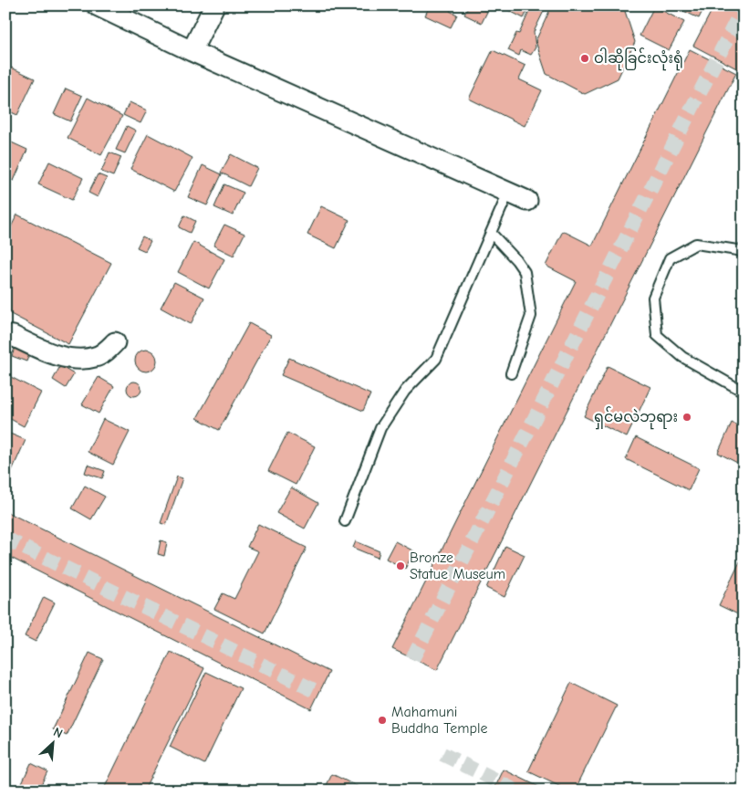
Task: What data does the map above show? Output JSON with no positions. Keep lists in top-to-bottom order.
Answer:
{
  "places": [
    "ဝါဆိုခြင်းလုံးရုံ",
    "ရှင်မလဲဘုရား",
    "Bronze Statue Museum",
    "Mahamuni Buddha Temple"
  ],
  "north": "top right"
}
